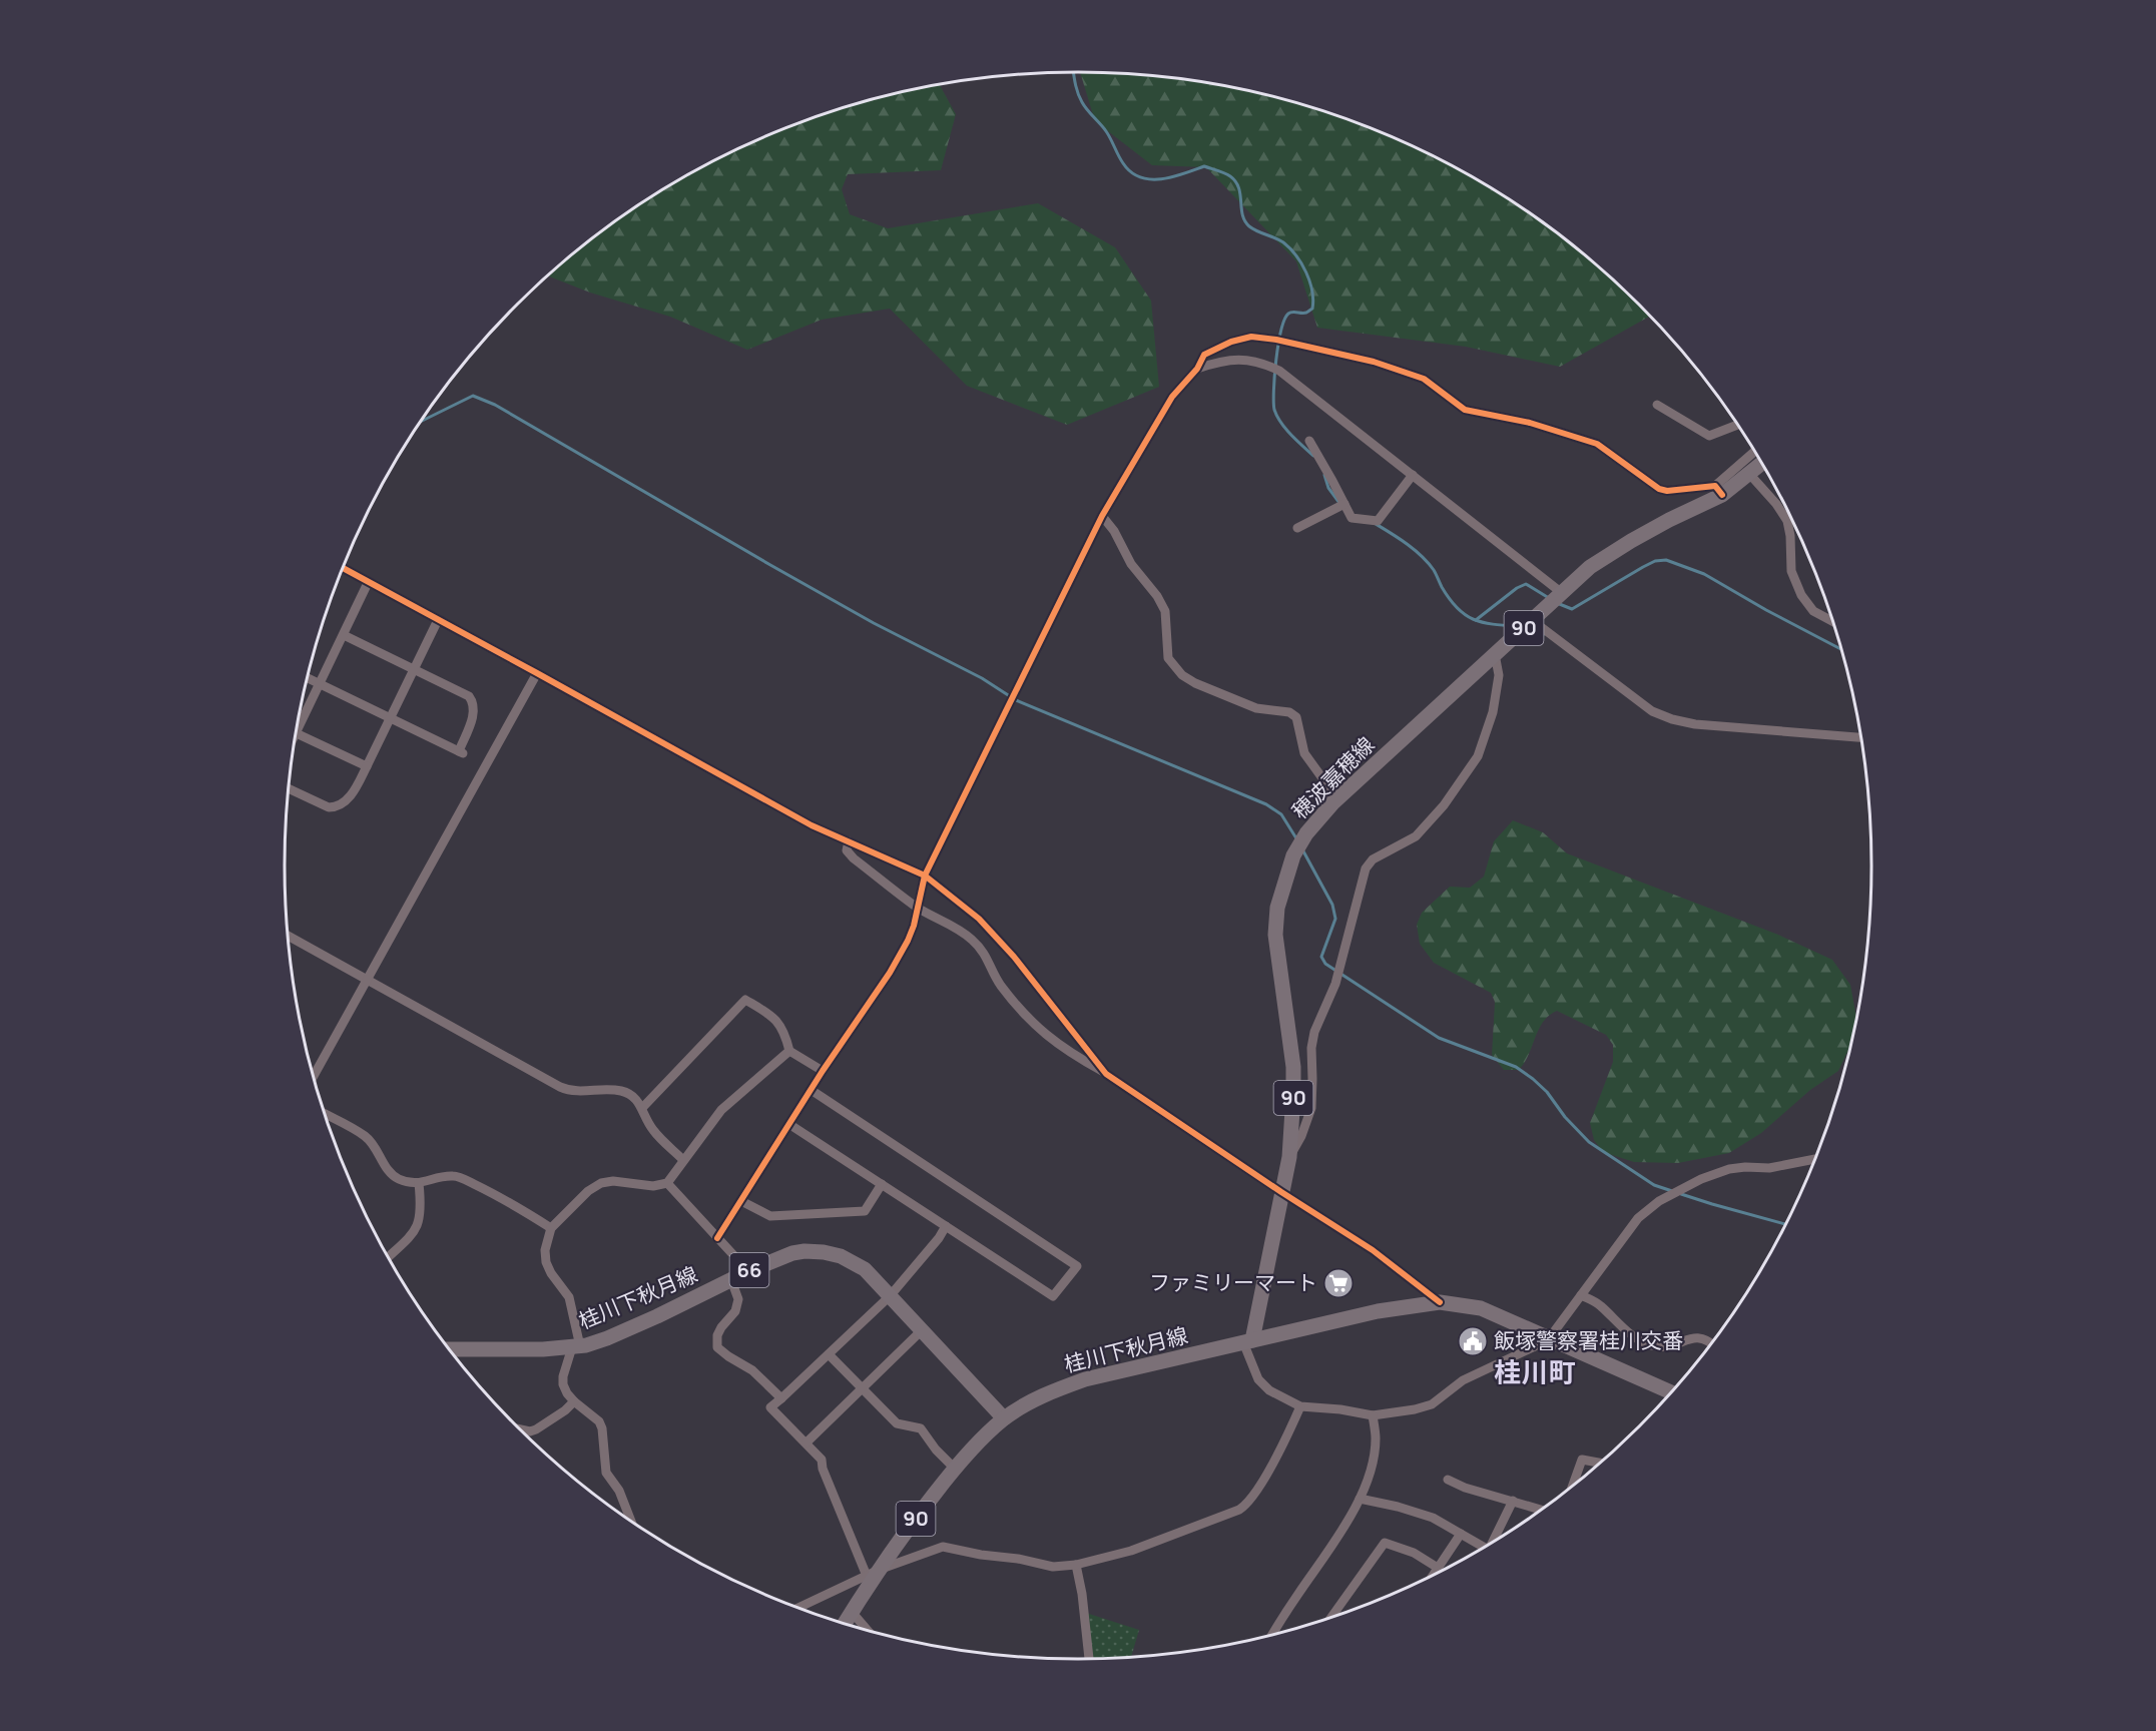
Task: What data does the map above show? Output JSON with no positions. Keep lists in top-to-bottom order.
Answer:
{
  "streets": {
    "main road": [
      "90",
      "穂波嘉穂線",
      "66",
      "桂川下秋月線"
    ]
  },
  "crossings": [
    ["90", "桂川下秋月線"],
    ["穂波嘉穂線", "桂川下秋月線"]
  ],
  "districts": ["桂川町"],
  "places": {
    "supermarket": ["ファミリーマート"],
    "public building": ["飯塚警察署桂川交番"]
  }
}
